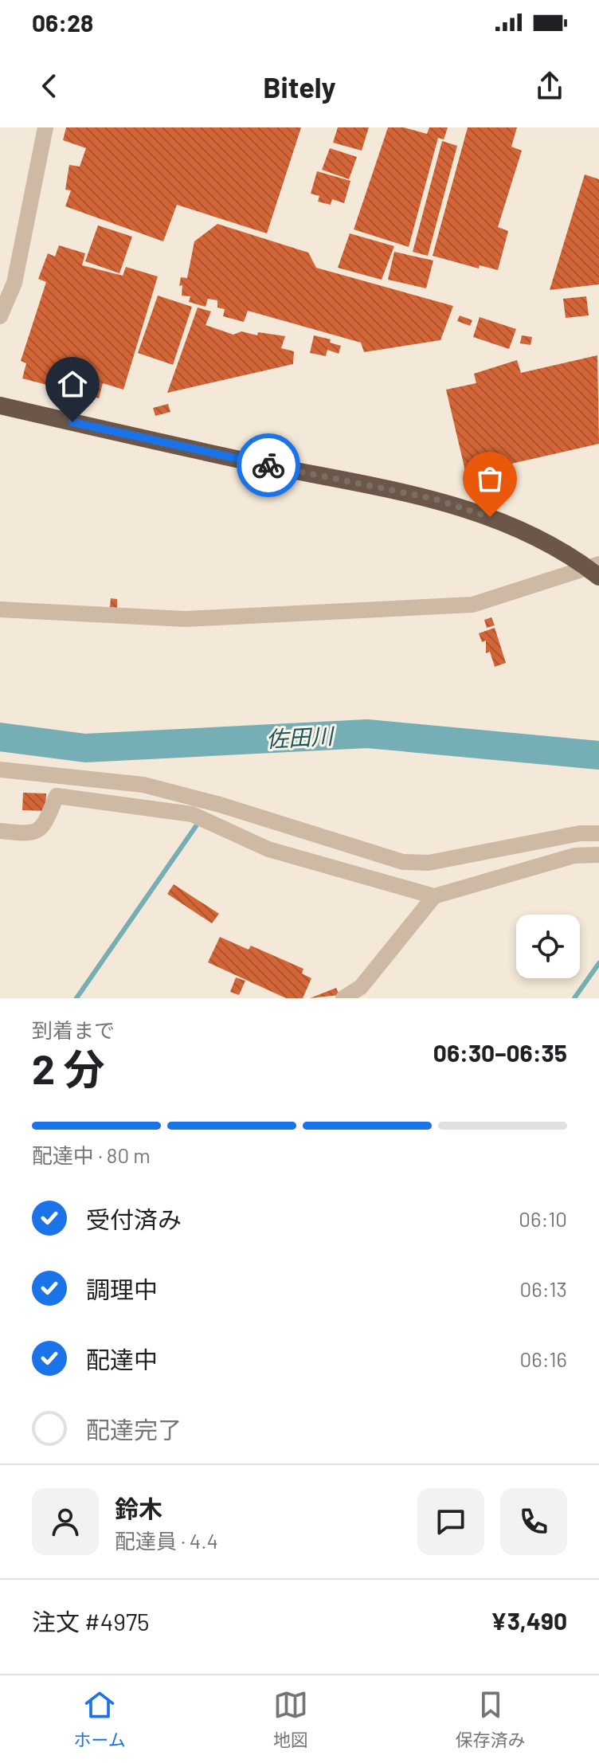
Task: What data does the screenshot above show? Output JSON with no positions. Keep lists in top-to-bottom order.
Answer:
{
  "water": ["佐田川"],
  "page": {
    "status": "06:28",
    "header": "Bitely",
    "heading": ["2 分", "到着まで", "06:30–06:35"],
    "panel": [
      "鈴木",
      "配達員 · 4.4",
      "注文 #4975",
      "¥3,490"
    ],
    "bar": "配達中 · 80 m",
    "list": [
      ["受付済み", "06:10"],
      ["調理中", "06:13"],
      ["配達中", "06:16"],
      "配達完了"
    ],
    "tabs": ["ホーム", "地図", "保存済み"]
  }
}
